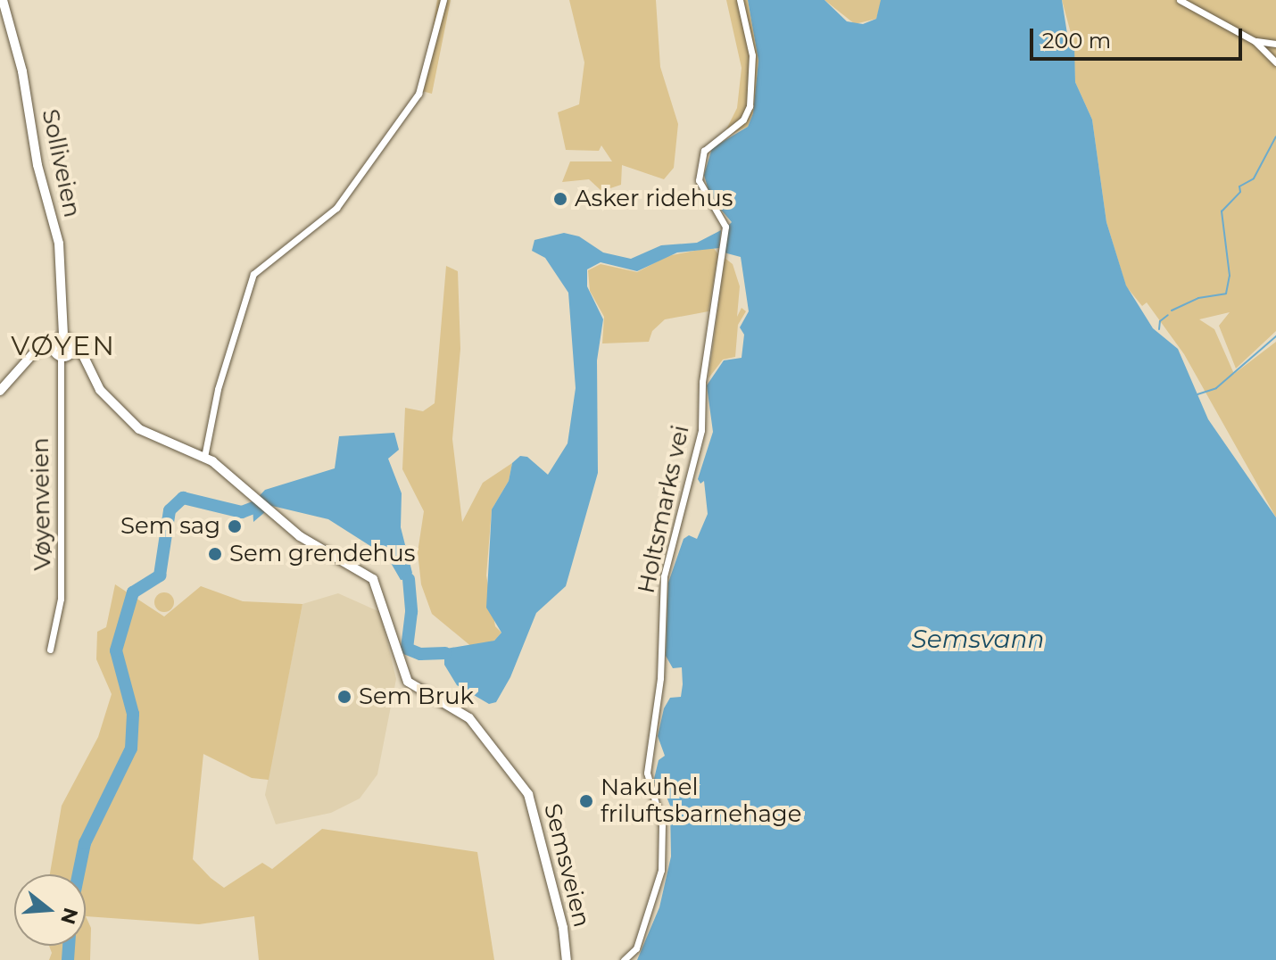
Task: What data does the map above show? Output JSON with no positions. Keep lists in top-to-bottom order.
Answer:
{
  "streets": {
    "main road": ["Solliveien", "Semsveien"],
    "street": ["Vøyenveien", "Holtsmarks vei"]
  },
  "districts": ["VØYEN"],
  "water": ["Semsvann"],
  "places": [
    "Asker ridehus",
    "Sem sag",
    "Sem grendehus",
    "Sem Bruk",
    "Nakuhel friluftsbarnehage"
  ],
  "scale_bar": "200 m",
  "north": "right"
}
